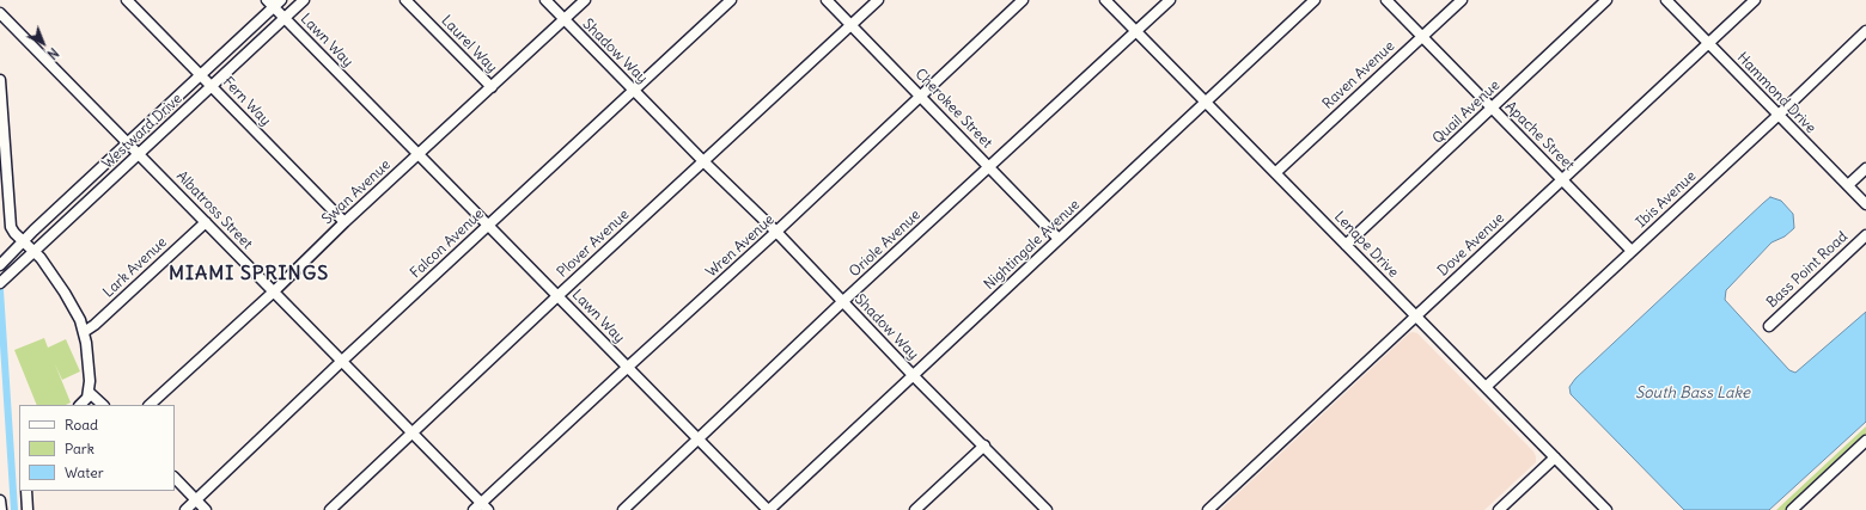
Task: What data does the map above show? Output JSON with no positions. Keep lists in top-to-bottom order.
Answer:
{
  "streets": {
    "street": [
      "Lawn Way",
      "Laurel Way",
      "Shadow Way",
      "Raven Avenue",
      "Hammond Drive",
      "Fern Way",
      "Cherokee Street",
      "Quail Avenue",
      "Westward Drive",
      "Apache Street",
      "Swan Avenue",
      "Ibis Avenue",
      "Albatross Street",
      "Falcon Avenue",
      "Plover Avenue",
      "Oriole Avenue",
      "Nightingale Avenue",
      "Lenape Drive",
      "Dove Avenue",
      "Wren Avenue",
      "Lark Avenue",
      "Bass Point Road"
    ]
  },
  "crossings": [
    ["Lawn Way", "Westward Drive"],
    ["Lawn Way", "Swan Avenue"],
    ["Lawn Way", "Falcon Avenue"],
    ["Lawn Way", "Plover Avenue"],
    ["Lawn Way", "Oriole Avenue"],
    ["Lawn Way", "Nightingale Avenue"],
    ["Lawn Way", "Wren Avenue"],
    ["Laurel Way", "Swan Avenue"],
    ["Shadow Way", "Swan Avenue"],
    ["Shadow Way", "Falcon Avenue"],
    ["Shadow Way", "Plover Avenue"],
    ["Shadow Way", "Oriole Avenue"],
    ["Shadow Way", "Nightingale Avenue"],
    ["Shadow Way", "Wren Avenue"],
    ["Raven Avenue", "Apache Street"],
    ["Raven Avenue", "Lenape Drive"],
    ["Hammond Drive", "Ibis Avenue"],
    ["Hammond Drive", "Dove Avenue"],
    ["Fern Way", "Westward Drive"],
    ["Fern Way", "Swan Avenue"],
    ["Cherokee Street", "Plover Avenue"],
    ["Cherokee Street", "Oriole Avenue"],
    ["Cherokee Street", "Nightingale Avenue"],
    ["Cherokee Street", "Wren Avenue"],
    ["Quail Avenue", "Apache Street"],
    ["Quail Avenue", "Lenape Drive"],
    ["Westward Drive", "Albatross Street"],
    ["Apache Street", "Ibis Avenue"],
    ["Apache Street", "Dove Avenue"],
    ["Swan Avenue", "Albatross Street"],
    ["Ibis Avenue", "Lenape Drive"],
    ["Albatross Street", "Falcon Avenue"],
    ["Albatross Street", "Plover Avenue"],
    ["Albatross Street", "Wren Avenue"],
    ["Albatross Street", "Lark Avenue"],
    ["Oriole Avenue", "Lenape Drive"],
    ["Nightingale Avenue", "Lenape Drive"],
    ["Lenape Drive", "Dove Avenue"]
  ],
  "districts": ["MIAMI SPRINGS"],
  "water": ["South Bass Lake"],
  "legend": ["Road", "Park", "Water"],
  "north": "bottom right"
}
